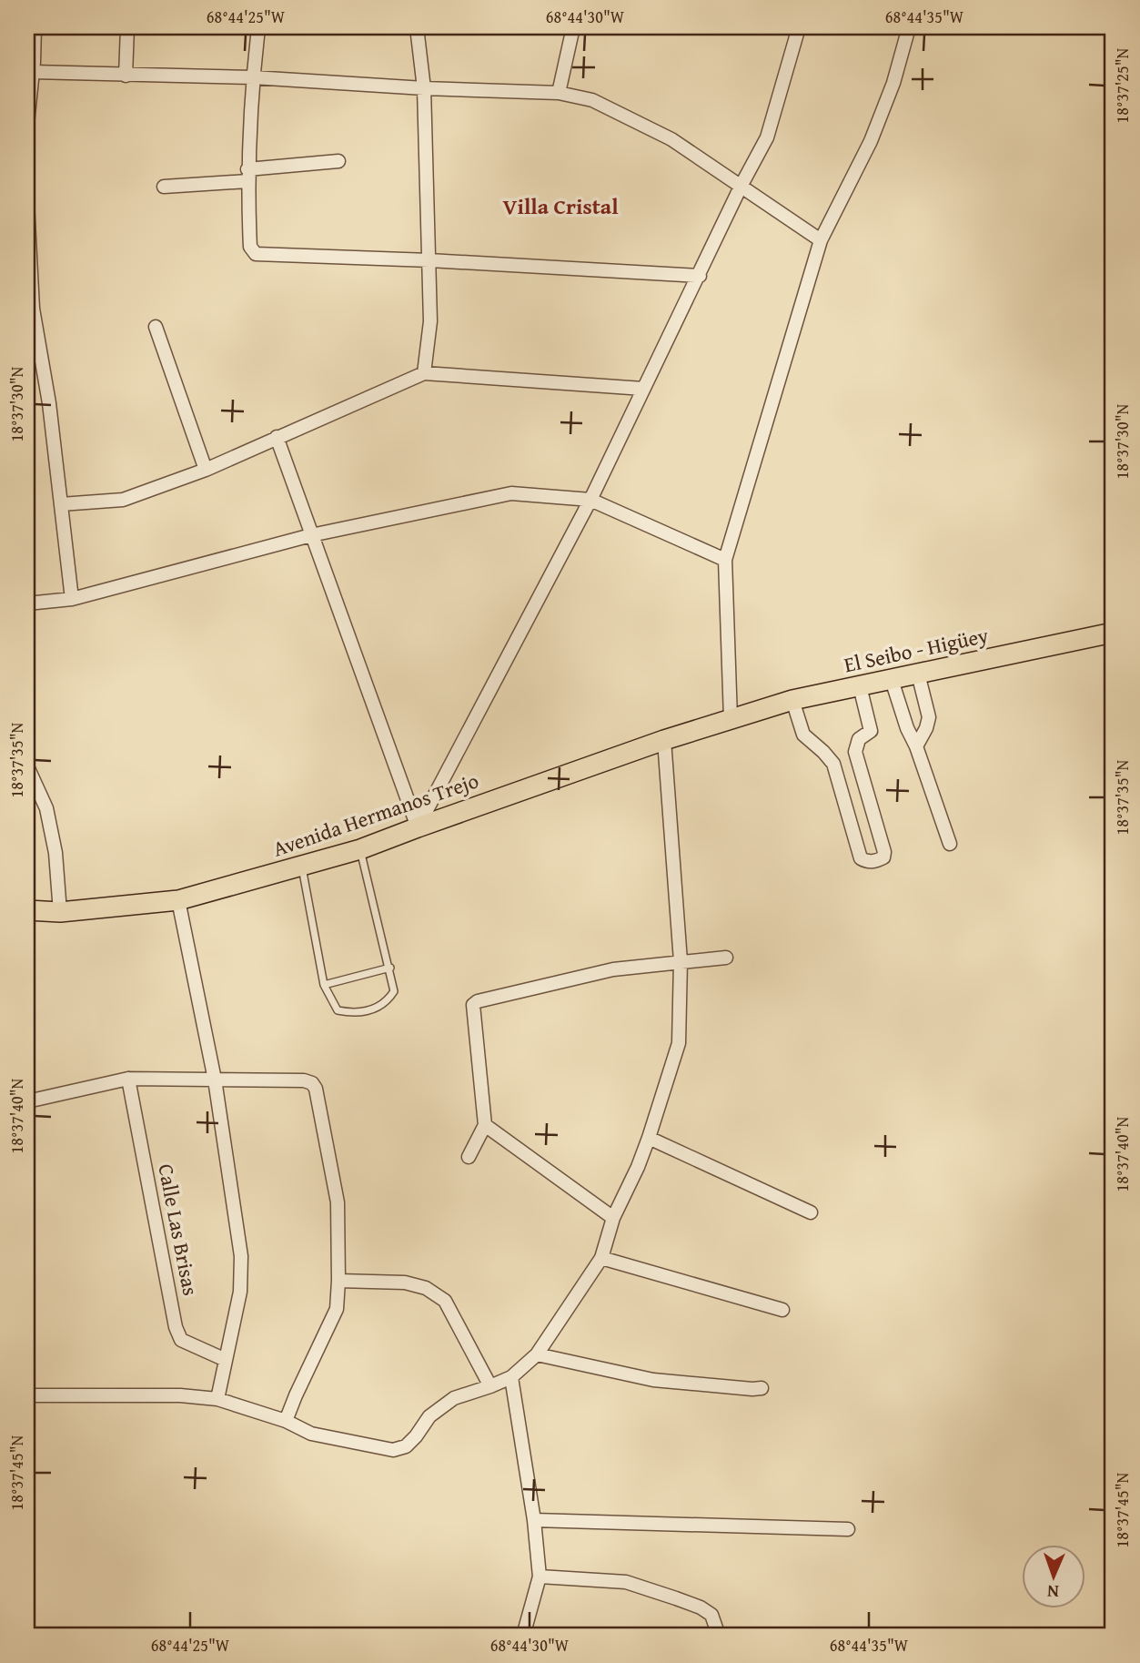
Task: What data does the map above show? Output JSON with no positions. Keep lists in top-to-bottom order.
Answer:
{
  "streets": {
    "main road": ["El Seibo - Higüey", "Avenida Hermanos Trejo"],
    "street": ["Calle Las Brisas"]
  },
  "crossings": [
    ["El Seibo - Higüey", "Avenida Hermanos Trejo"]
  ],
  "districts": ["Villa Cristal"],
  "north": "bottom",
  "coordinates": [
    "68°44'25\"W",
    "68°44'30\"W",
    "68°44'35\"W",
    "18°37'25\"N",
    "18°37'30\"N",
    "18°37'35\"N",
    "18°37'40\"N",
    "18°37'45\"N"
  ]
}
